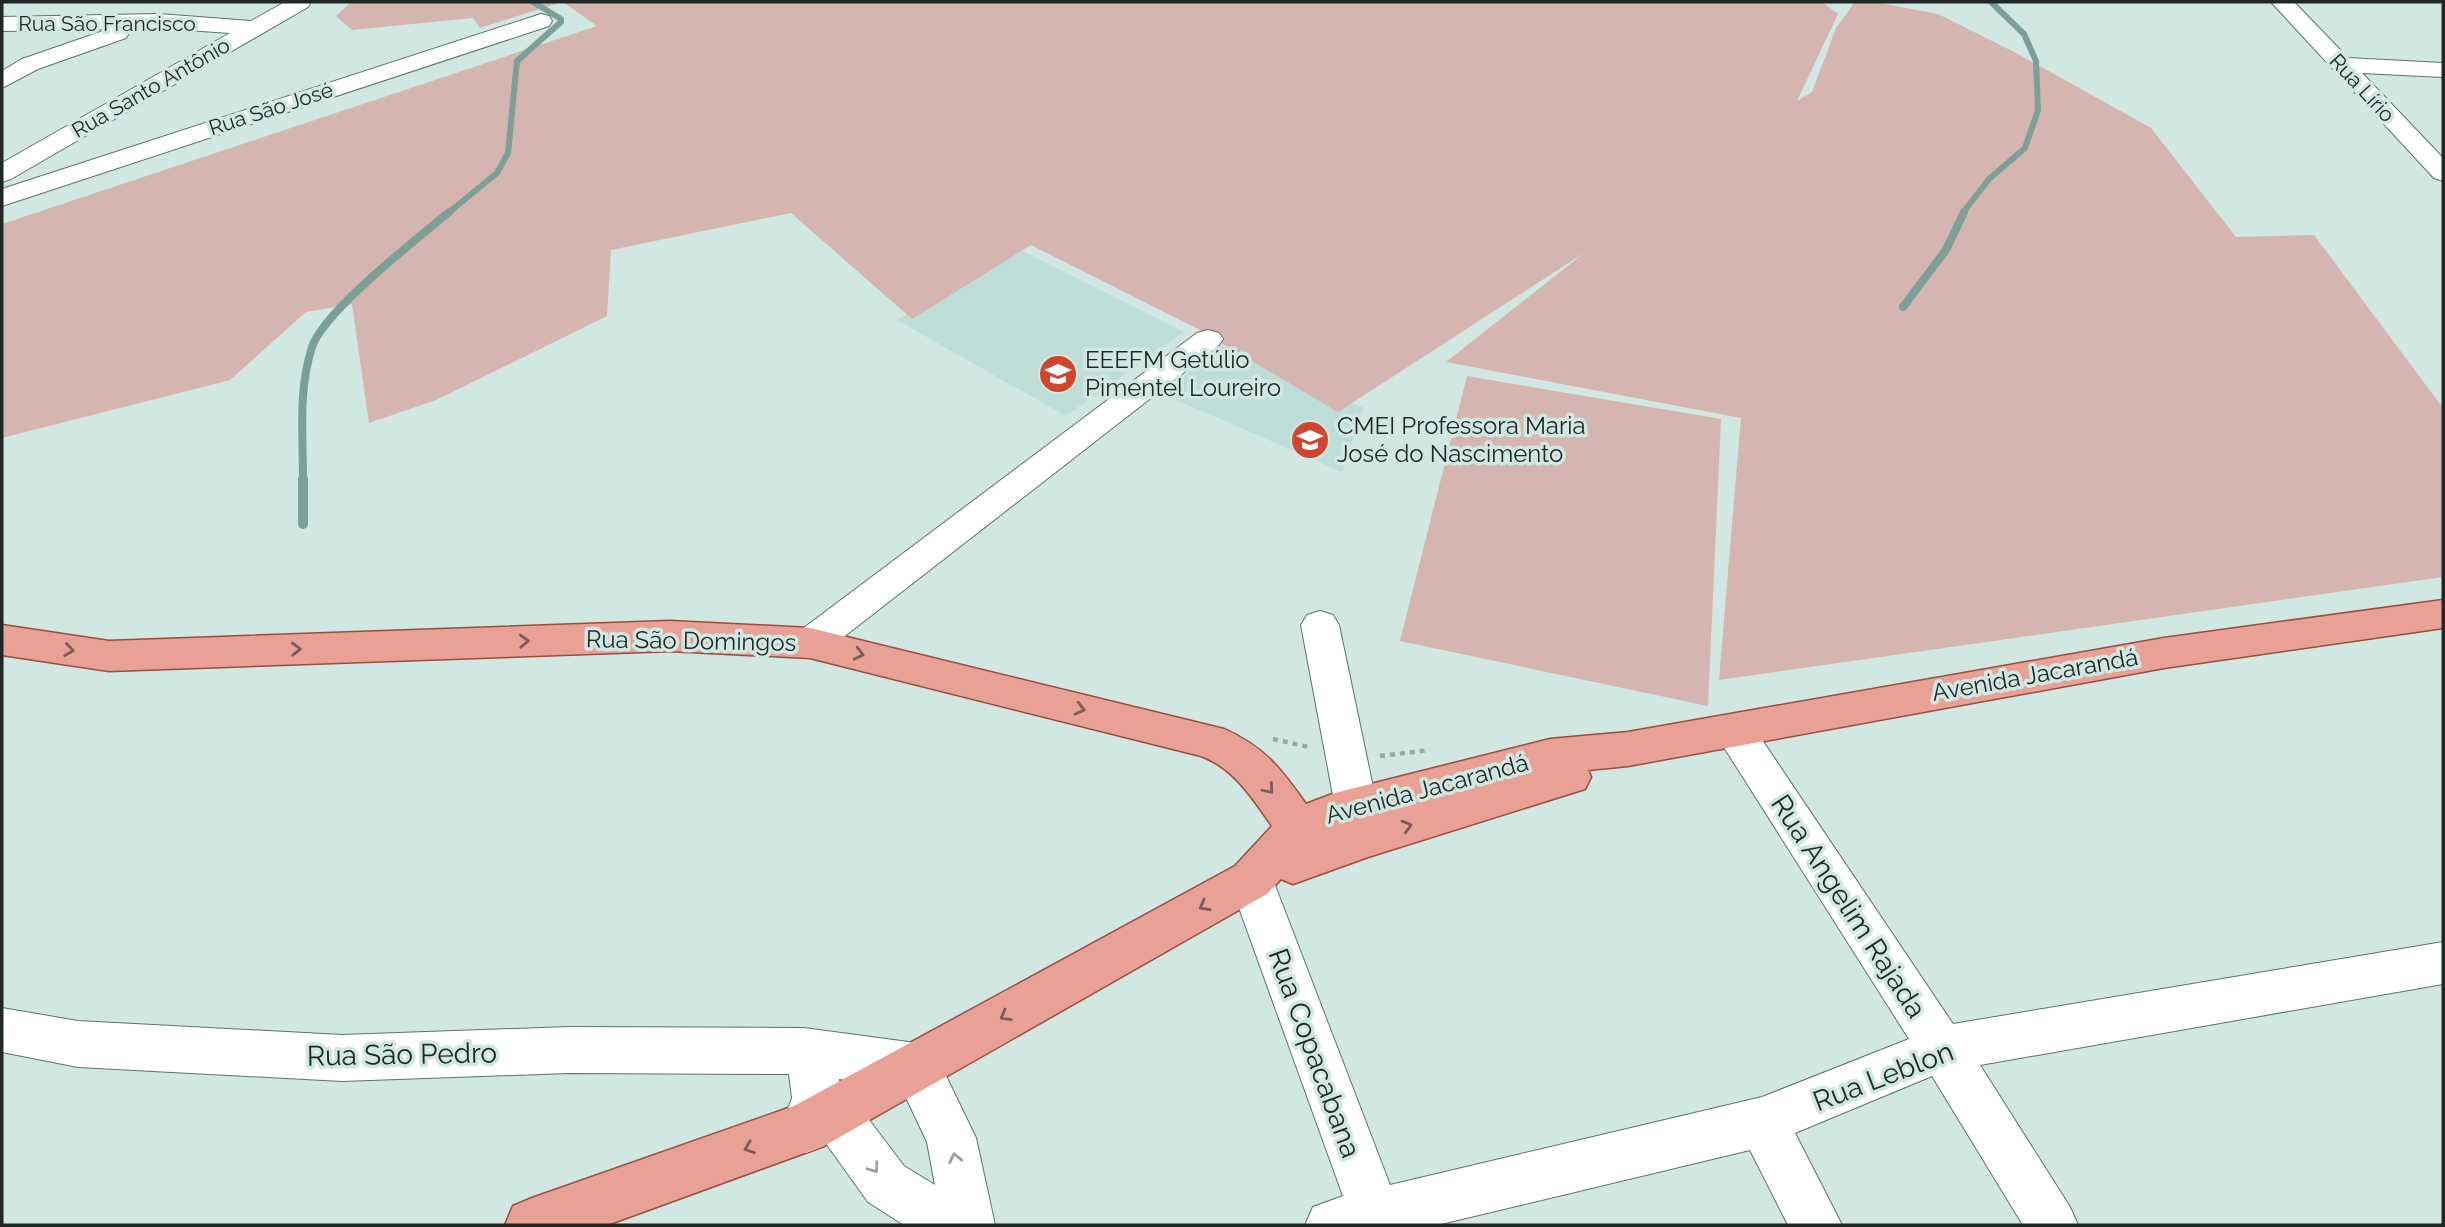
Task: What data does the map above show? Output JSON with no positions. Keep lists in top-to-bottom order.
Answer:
{
  "streets": {
    "main road": ["Rua São Domingos", "Avenida Jacarandá"],
    "street": [
      "Rua São Francisco",
      "Rua Santo Antônio",
      "Rua Lírio",
      "Rua São José",
      "Rua Angelim Rajada",
      "Rua Copacabana",
      "Rua São Pedro",
      "Rua Leblon"
    ]
  },
  "crossings": [
    ["Rua São Francisco", "Rua Santo Antônio"],
    ["Rua São Domingos", "Avenida Jacarandá"],
    ["Avenida Jacarandá", "Rua Angelim Rajada"],
    ["Avenida Jacarandá", "Rua Copacabana"],
    ["Avenida Jacarandá", "Rua São Pedro"],
    ["Rua Angelim Rajada", "Rua Leblon"],
    ["Rua Copacabana", "Rua Leblon"]
  ],
  "one_way": ["Rua São Domingos"],
  "places": {
    "school or university": ["EEEFM Getúlio Pimentel Loureiro", "CMEI Professora Maria José do Nascimento"]
  }
}
